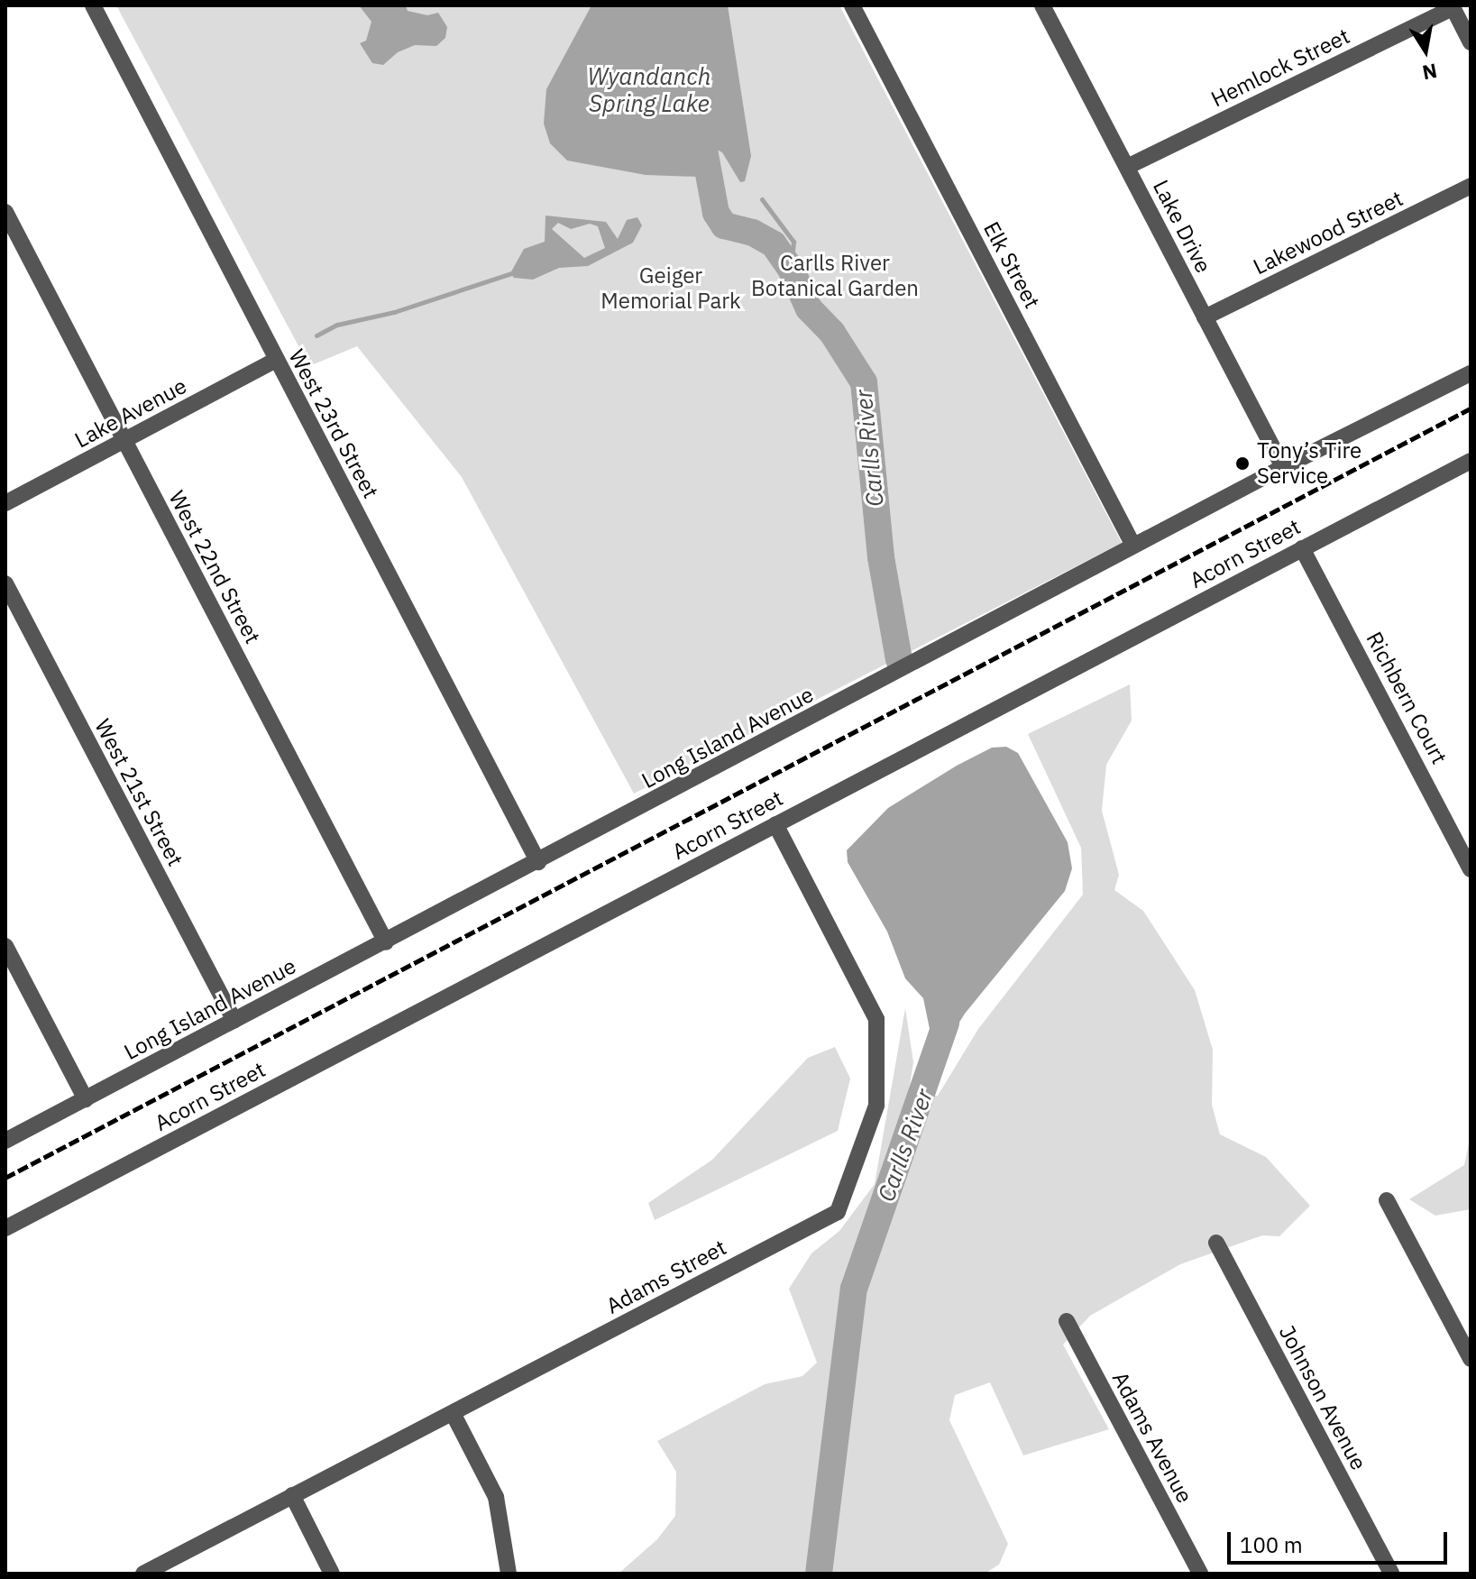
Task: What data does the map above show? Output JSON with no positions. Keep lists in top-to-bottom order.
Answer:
{
  "streets": {
    "street": [
      "Hemlock Street",
      "Lake Drive",
      "Lakewood Street",
      "Elk Street",
      "Lake Avenue",
      "West 23rd Street",
      "Acorn Street",
      "West 22nd Street",
      "Richbern Court",
      "Long Island Avenue",
      "West 21st Street",
      "Adams Street",
      "Johnson Avenue",
      "Adams Avenue"
    ]
  },
  "crossings": [
    ["Hemlock Street", "Lake Drive"],
    ["Lake Drive", "Lakewood Street"],
    ["Lake Drive", "Long Island Avenue"],
    ["Elk Street", "Long Island Avenue"],
    ["Lake Avenue", "West 23rd Street"],
    ["Lake Avenue", "West 22nd Street"],
    ["West 23rd Street", "Long Island Avenue"],
    ["Acorn Street", "Richbern Court"],
    ["Acorn Street", "Adams Street"],
    ["West 22nd Street", "Long Island Avenue"],
    ["Long Island Avenue", "West 21st Street"]
  ],
  "water": ["Wyandanch Spring Lake", "Carlls River"],
  "parks": ["Carlls River Botanical Garden", "Geiger Memorial Park"],
  "places": ["Tony’s Tire Service"],
  "scale_bar": "100 m",
  "north": "bottom"
}
